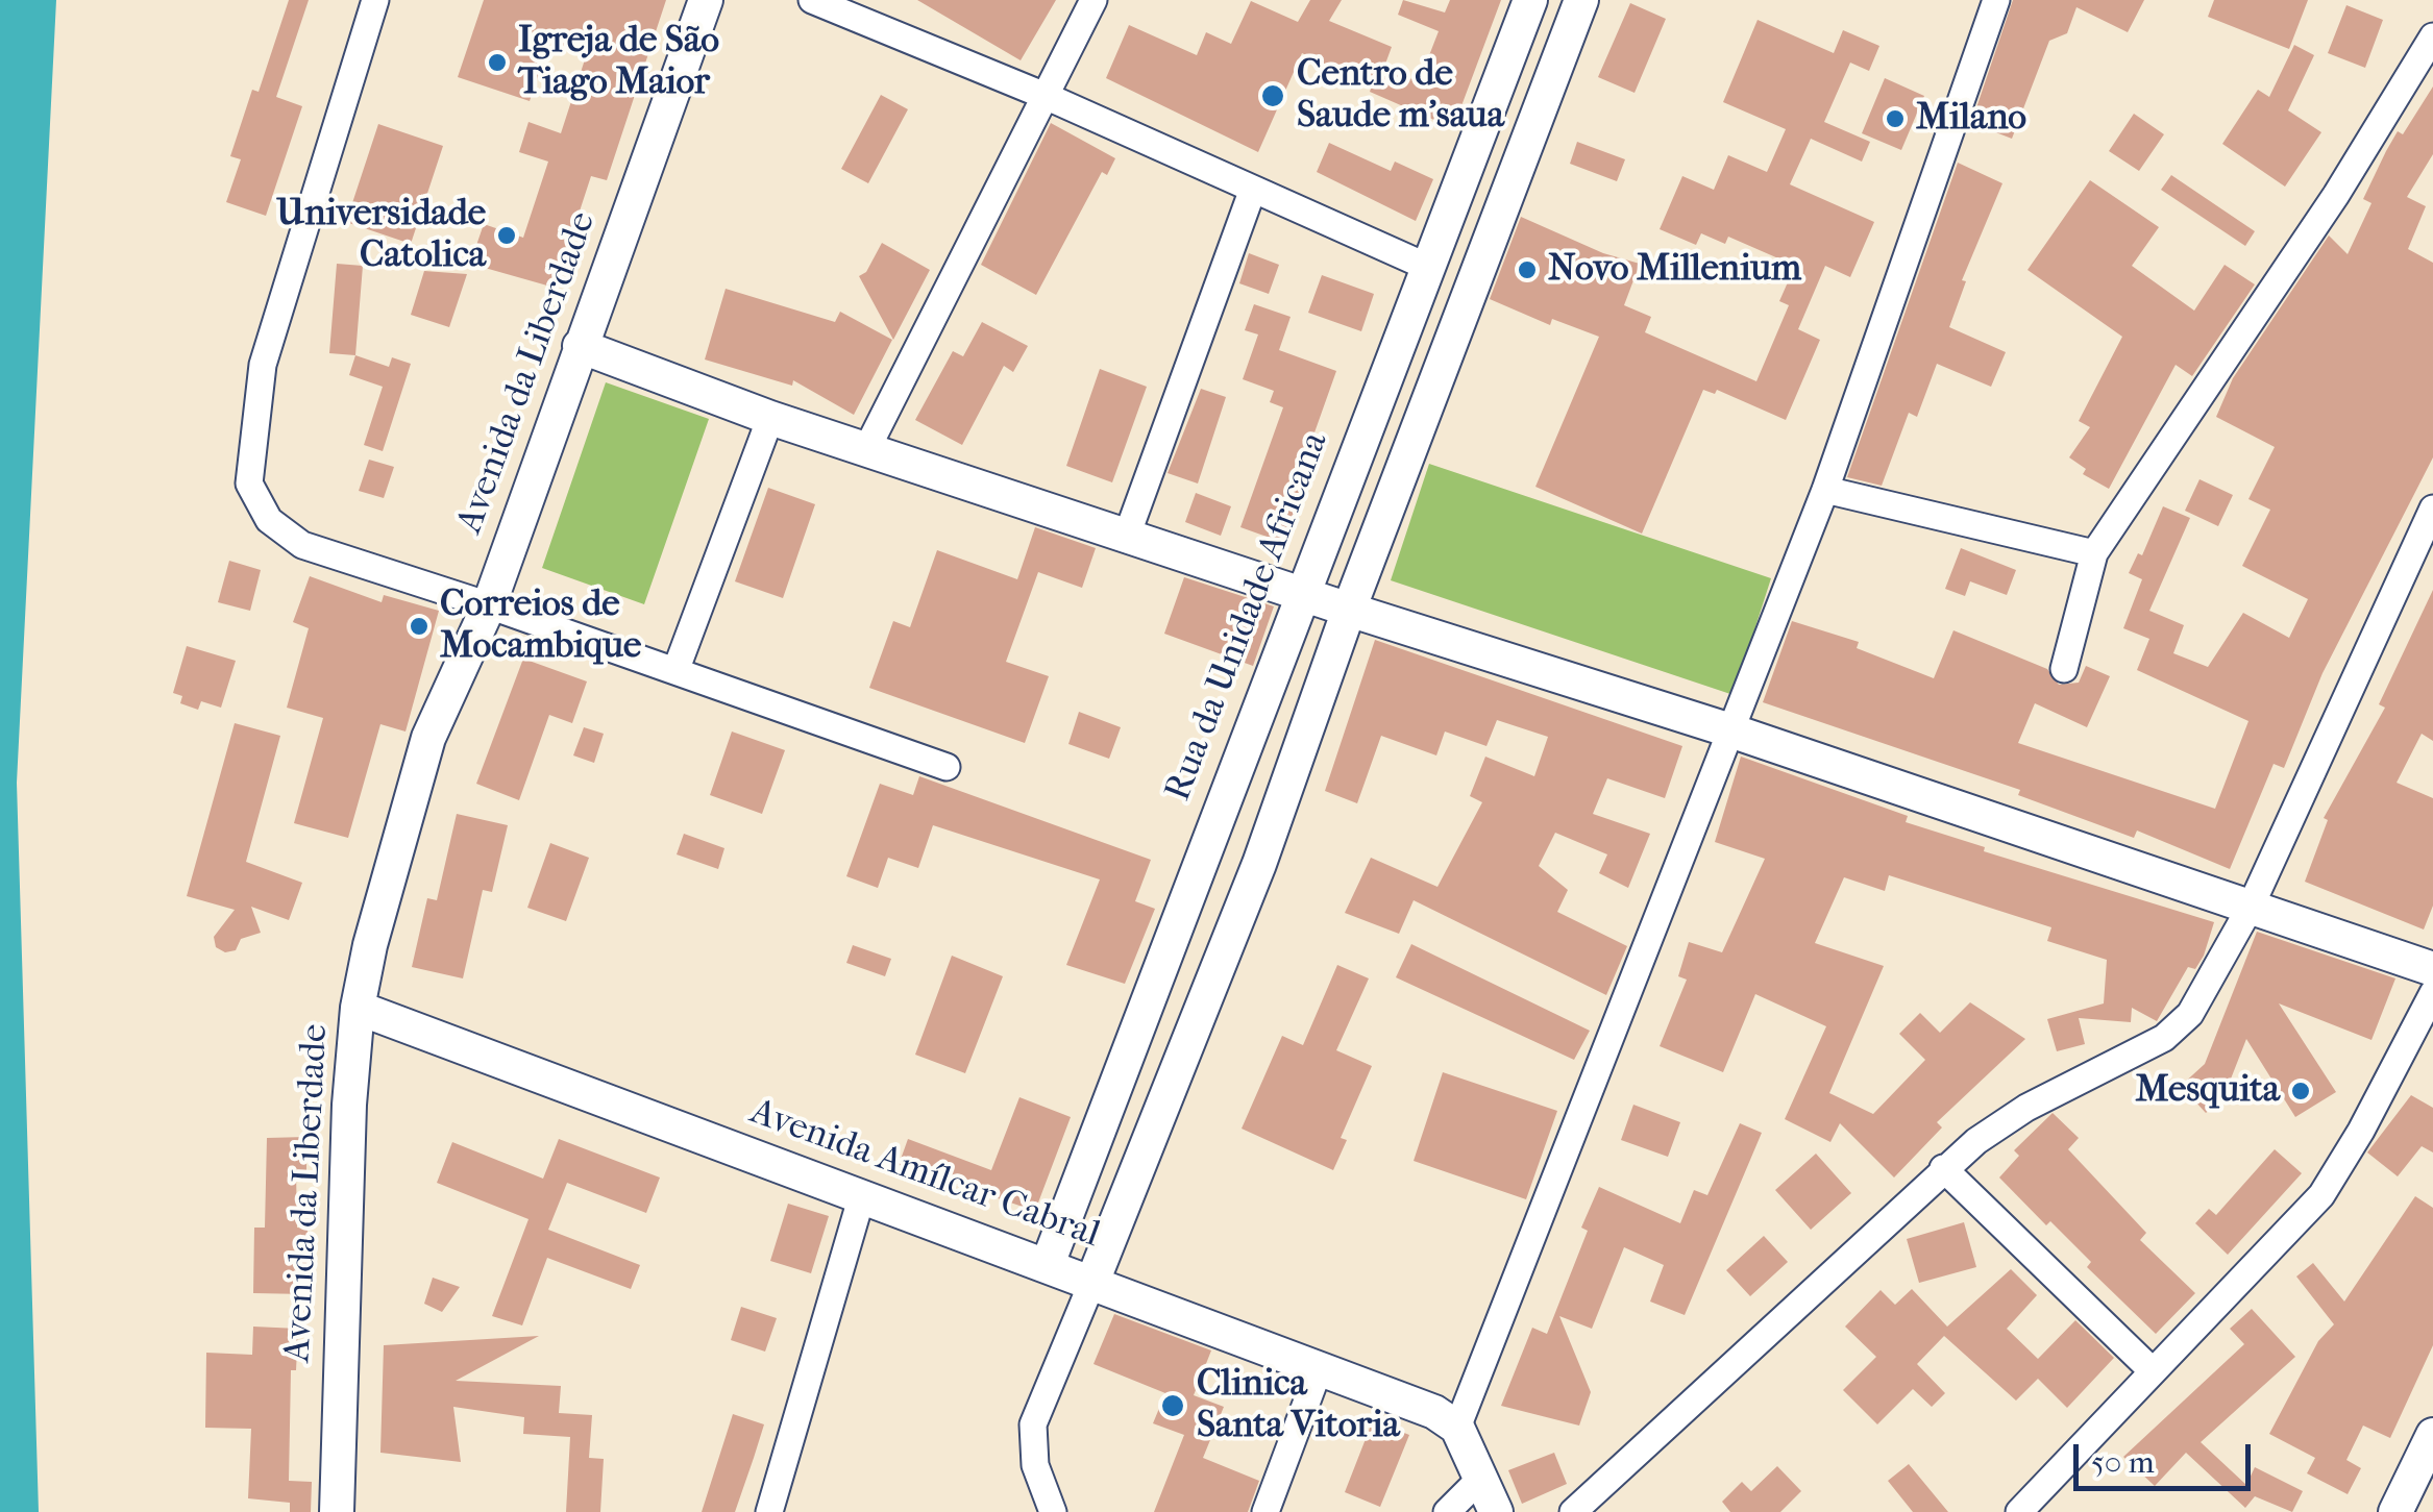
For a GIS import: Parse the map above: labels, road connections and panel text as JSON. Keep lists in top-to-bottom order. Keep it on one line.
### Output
{"streets":{"street":["Avenida da Liberdade","Rua da Unidade Africana","Avenida Amílcar Cabral"]},"crossings":[["Avenida da Liberdade","Avenida Amílcar Cabral"],["Rua da Unidade Africana","Avenida Amílcar Cabral"]],"places":["Igreja de São Tiago Maior","Centro de Saude m'saua","Milano","Universidade Catolica","Novo Millenium","Correios de Mocambique","Mesquita","Clinica Santa Vitoria"],"scale_bar":"50 m"}
